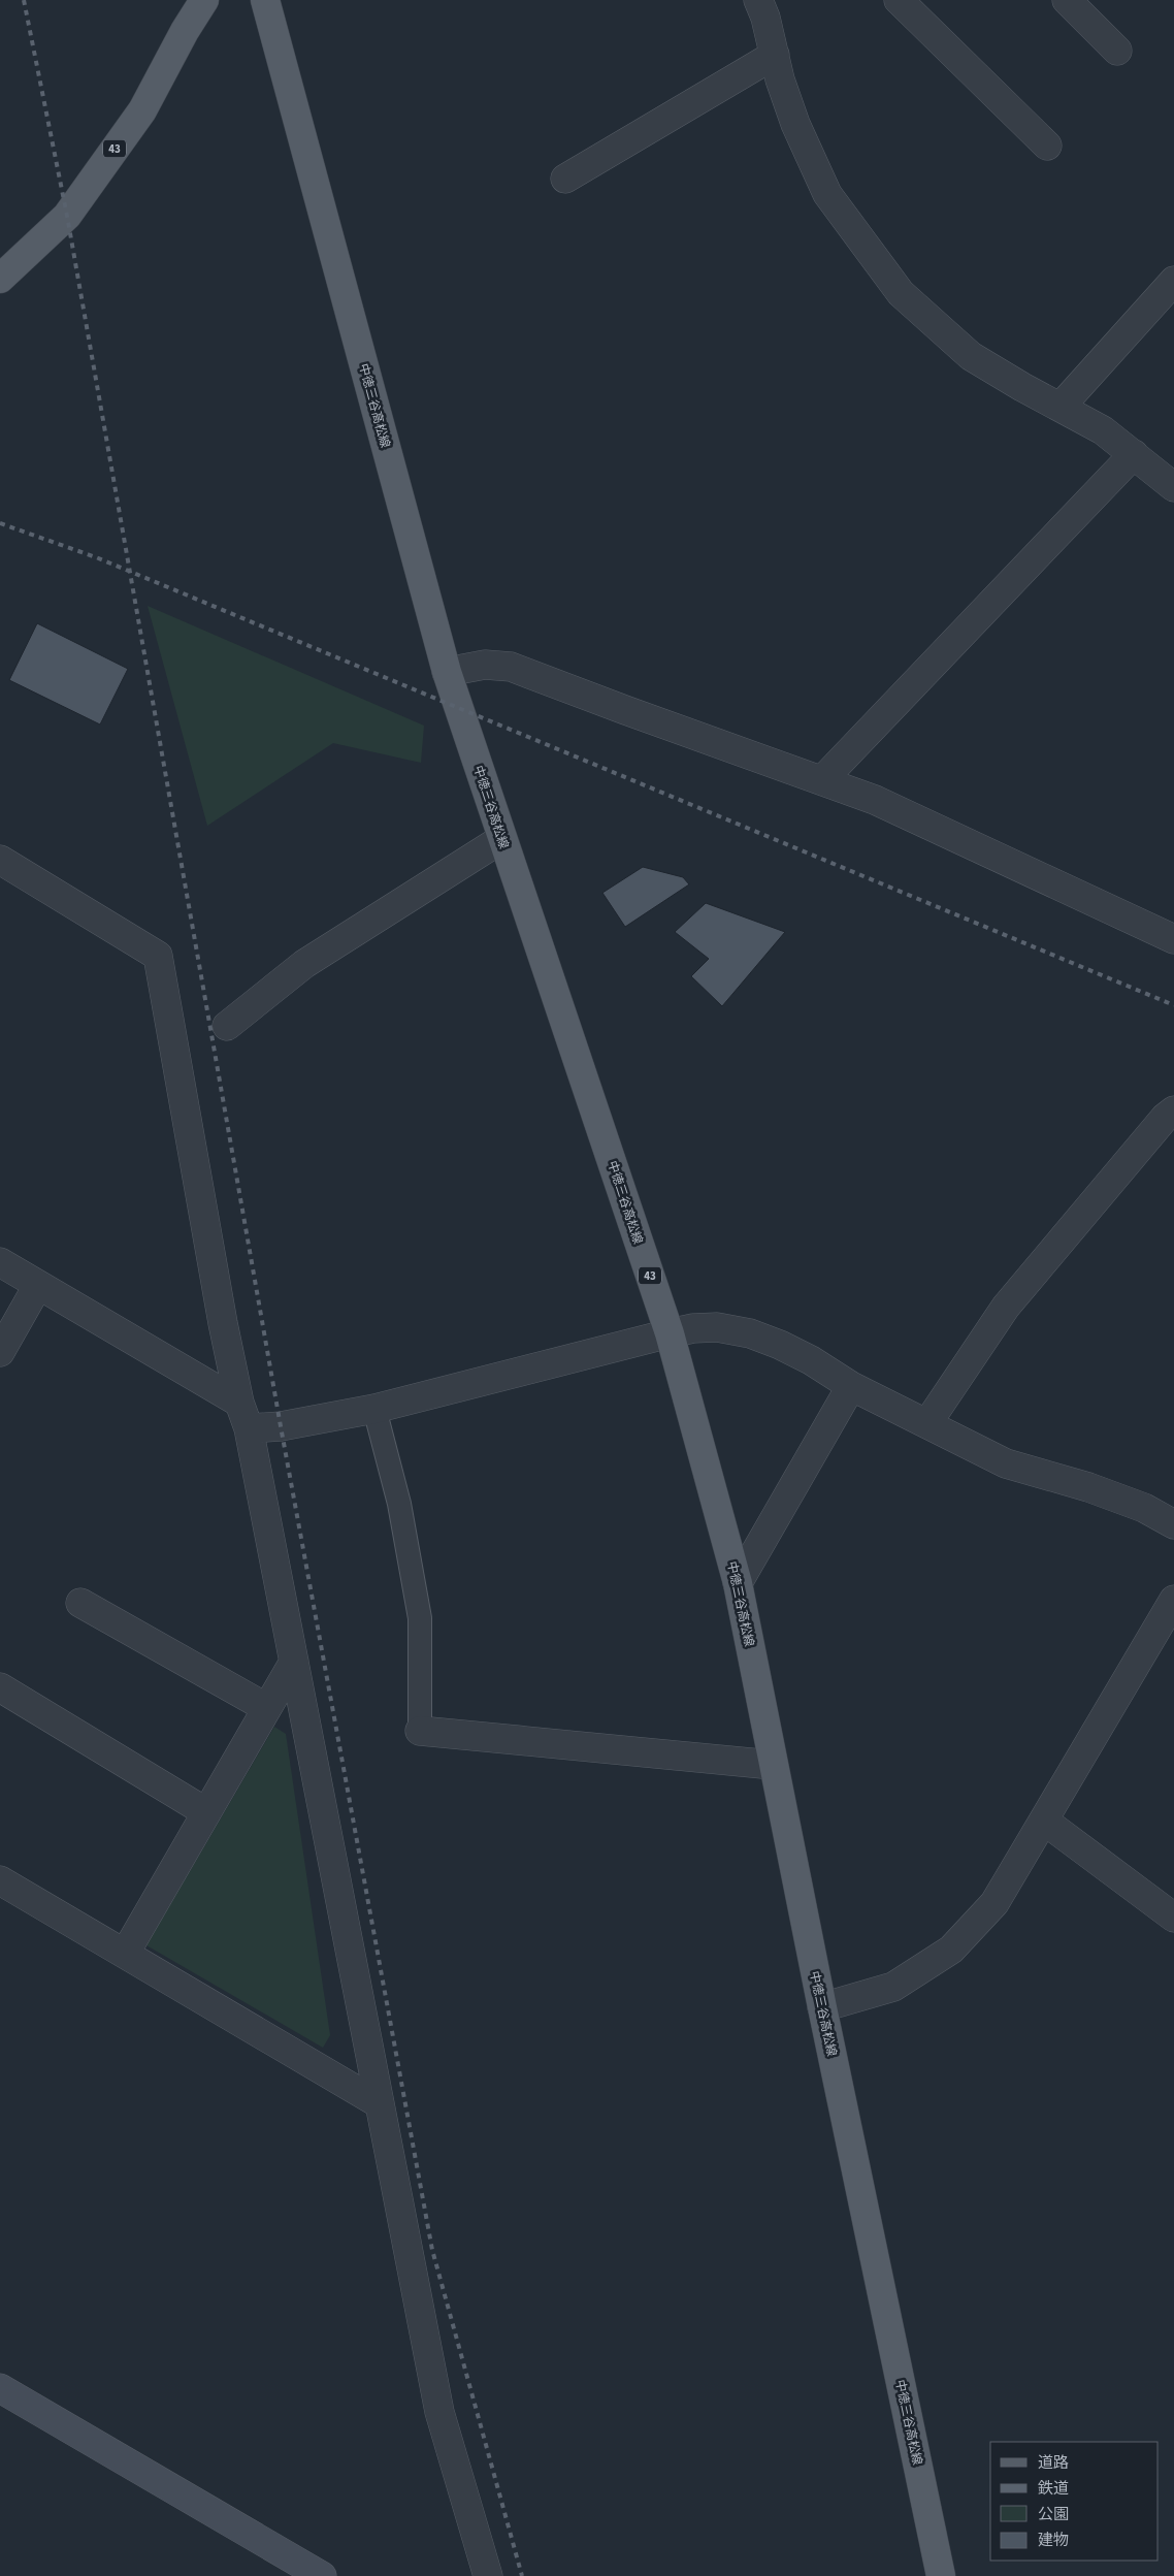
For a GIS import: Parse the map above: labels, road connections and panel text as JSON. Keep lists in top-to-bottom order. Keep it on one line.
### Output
{"streets":{"main road":["43","中徳三谷高松線"]},"legend":["道路","鉄道","公園","建物"]}
